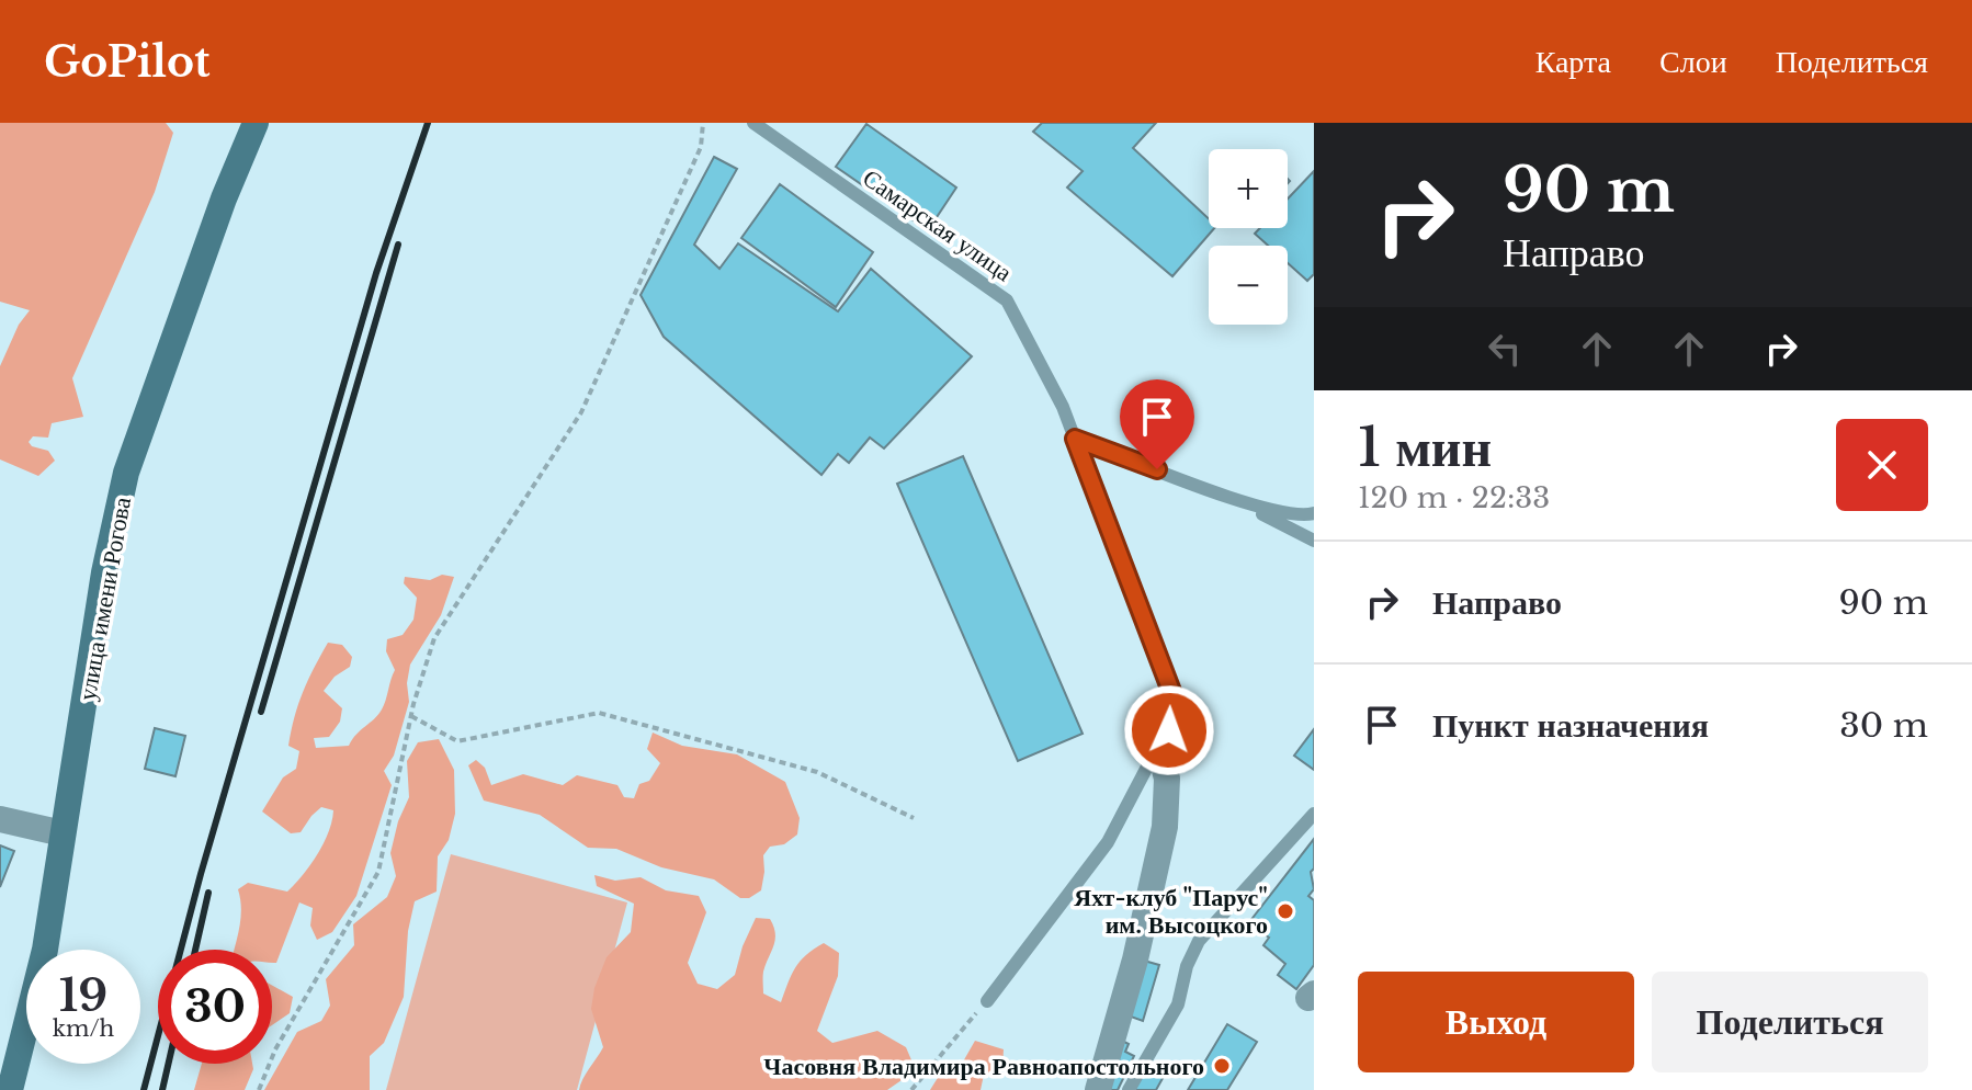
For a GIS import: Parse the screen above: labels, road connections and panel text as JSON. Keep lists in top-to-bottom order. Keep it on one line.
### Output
{"streets":{"main road":["улица имени Рогова"],"lane":["Самарская улица"]},"places":["Яхт-клуб \"Парус\" им. Высоцкого","Часовня Владимира Равноапостольного"],"page":{"header":"GoPilot","nav":["Карта","Слои","Поделиться"],"turn":["90 m","Направо"],"map_buttons":["+","−"],"heading":["1 мин","120 m · 22:33"],"list":[{"name":"Направо","value":"90 m"},{"name":"Пункт назначения","value":"30 m"}],"speed":"19 km/h","limit":"30","buttons":["Выход","Поделиться"]}}
